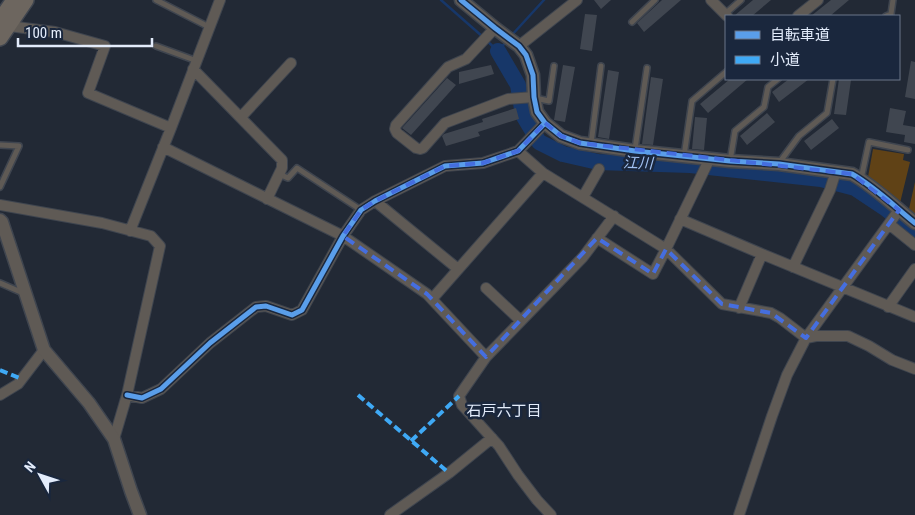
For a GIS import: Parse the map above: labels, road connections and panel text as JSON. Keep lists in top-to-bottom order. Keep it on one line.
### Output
{"districts":["石戸六丁目"],"water":["江川"],"legend":["自転車道","小道"],"scale_bar":"100 m","north":"top left"}
